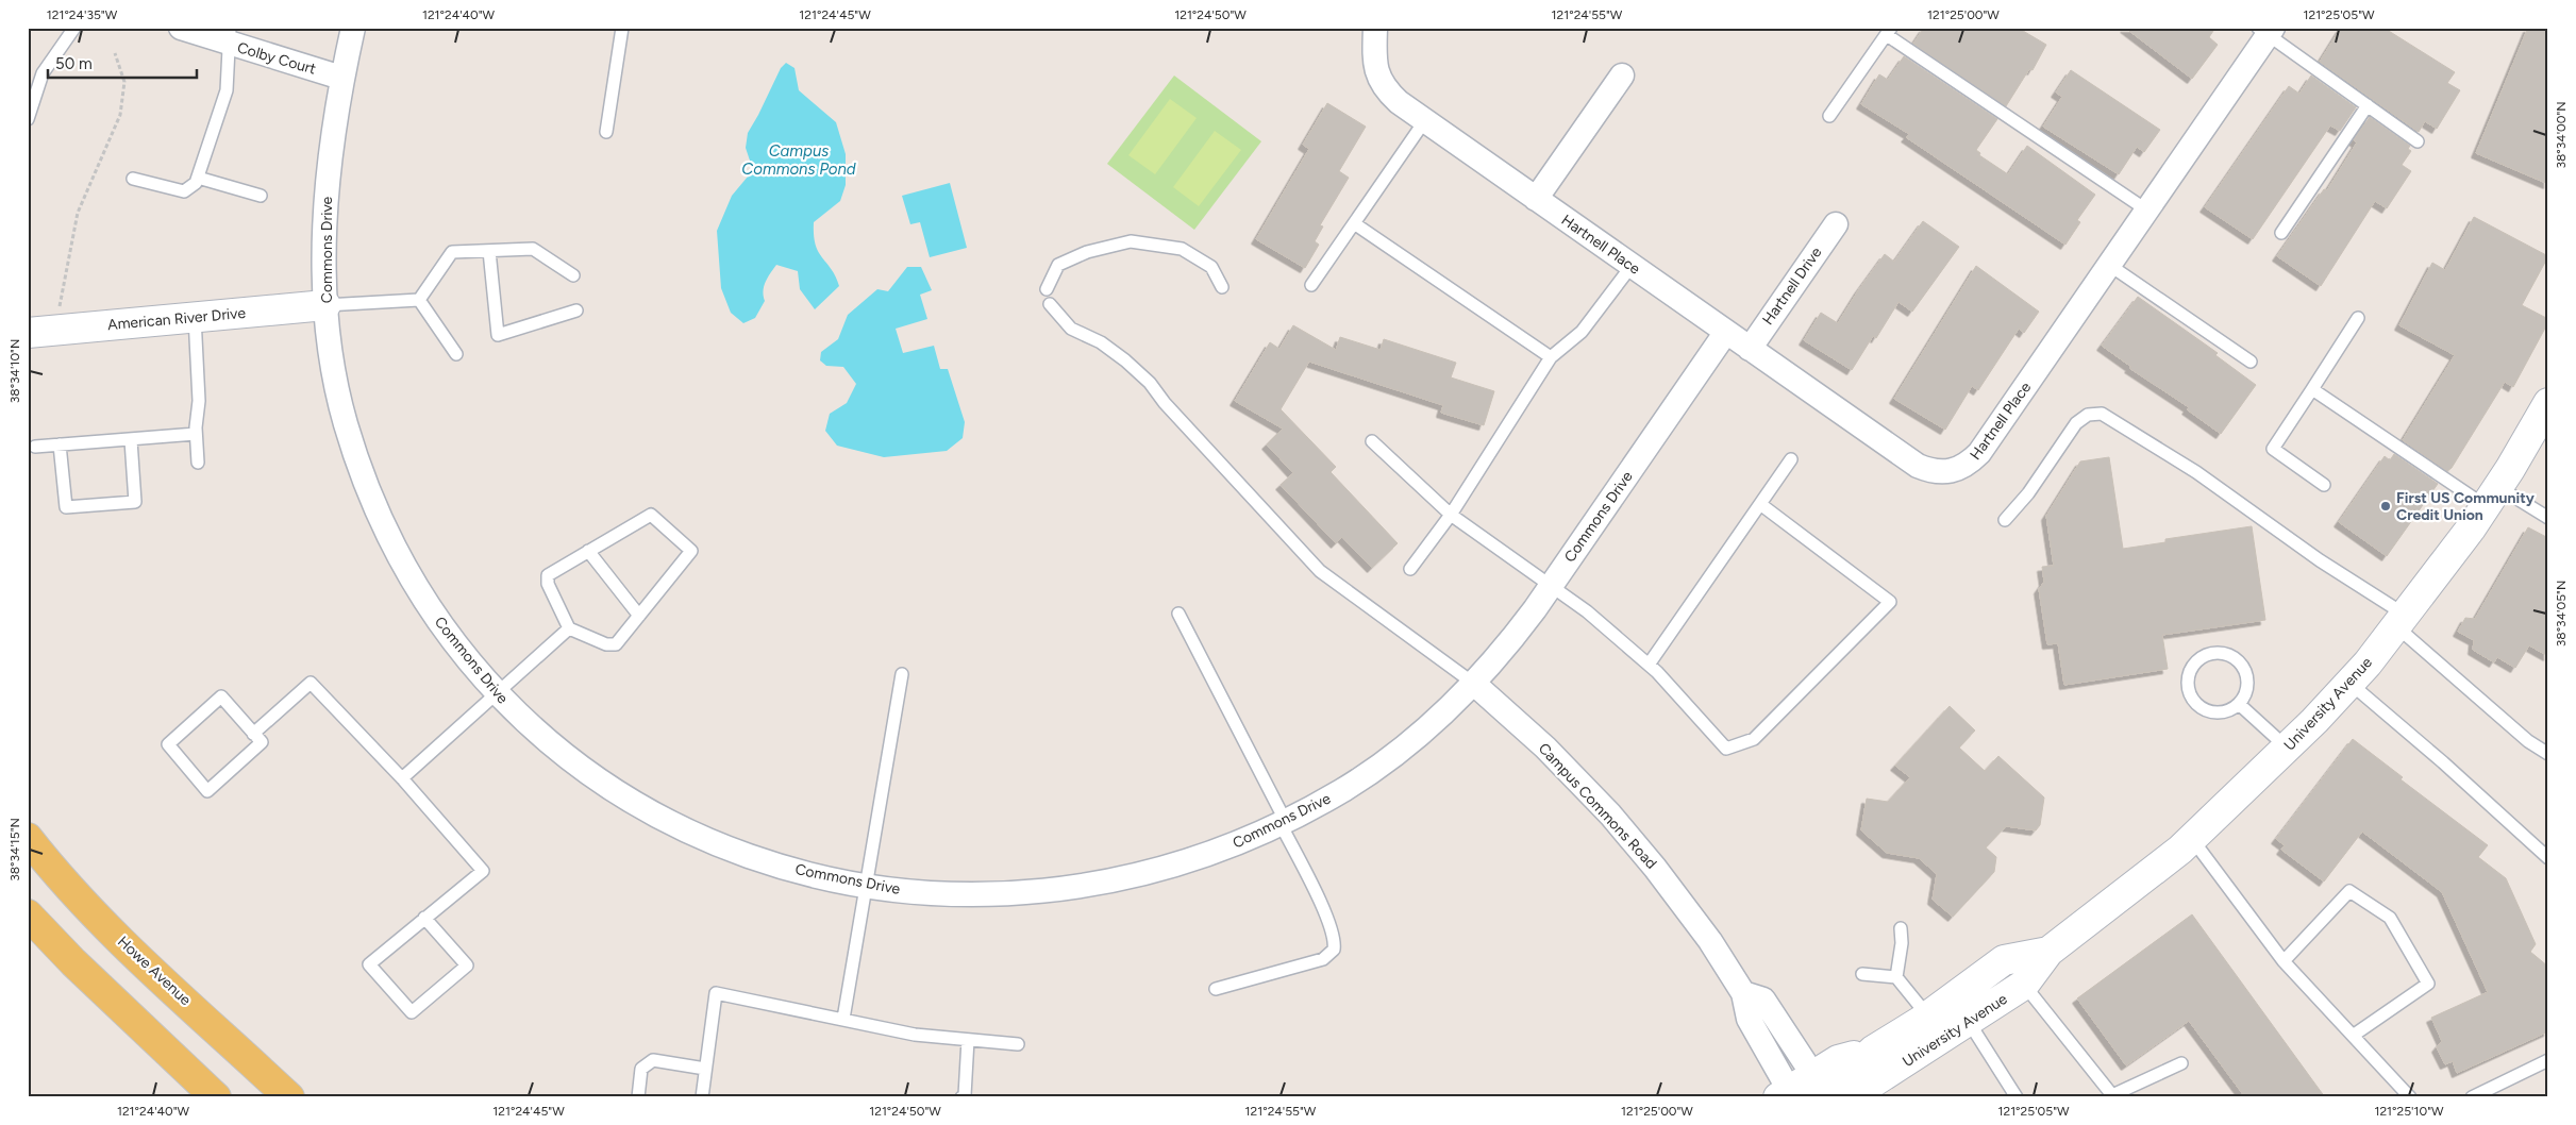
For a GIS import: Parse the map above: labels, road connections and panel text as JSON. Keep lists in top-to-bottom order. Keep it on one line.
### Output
{"streets":{"main road":["Howe Avenue"],"street":["Colby Court","Hartnell Place","Commons Drive","Hartnell Drive","American River Drive","University Avenue","Campus Commons Road"]},"crossings":[["Colby Court","Commons Drive"],["Hartnell Place","Commons Drive"],["Hartnell Place","Hartnell Drive"],["Commons Drive","American River Drive"],["Commons Drive","Campus Commons Road"],["University Avenue","Campus Commons Road"]],"water":["Campus Commons Pond"],"places":["First US Community Credit Union"],"scale_bar":"50 m","coordinates":["121°24'35\"W","121°24'40\"W","121°24'45\"W","121°24'50\"W","121°24'55\"W","121°25'00\"W","121°25'05\"W","38°34'00\"N","38°34'10\"N","38°34'05\"N","38°34'15\"N","121°25'10\"W"]}
